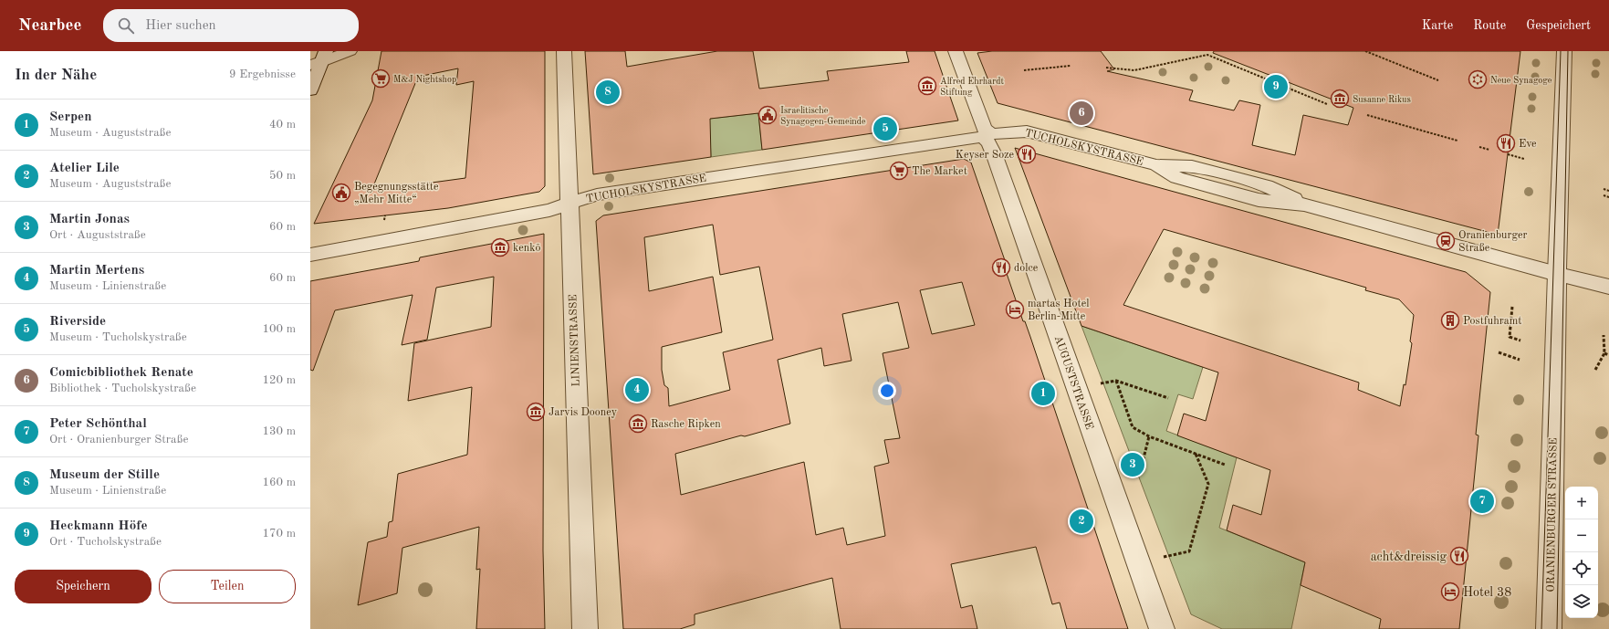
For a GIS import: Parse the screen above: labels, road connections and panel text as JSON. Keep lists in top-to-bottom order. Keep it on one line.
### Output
{"streets":{"street":["TUCHOLSKYSTRASSE","LINIENSTRASSE","AUGUSTSTRASSE","ORANIENBURGER STRASSE"]},"crossings":[["TUCHOLSKYSTRASSE","LINIENSTRASSE"],["TUCHOLSKYSTRASSE","AUGUSTSTRASSE"],["TUCHOLSKYSTRASSE","ORANIENBURGER STRASSE"]],"places":{"supermarket":["M&J Nightshop","The Market"],"synagogue":["Neue Synagoge"],"museum":["Alfred Ehrhardt Stiftung","Susanne Rikus","kenkō","Jarvis Dooney","Rasche Ripken"],"public building":["Israelitische Synagogen-Gemeinde","Begegnungsstätte „Mehr Mitte“"],"restaurant":["Eve","Keyser Soze","dolce","acht&dreissig"],"station":["Oranienburger Straße"],"hotel":["martas Hotel Berlin-Mitte","Hotel 38"],"building":["Postfuhramt"]},"page":{"header":"Nearbee","search":"Hier suchen","nav":["Karte","Route","Gespeichert"],"heading":["In der Nähe","9 Ergebnisse"],"pins":["9","8","6","5","4","1","3","7","2"],"list":[{"mark":"1","name":"Serpen","note":"Museum · Auguststraße","value":"40 m"},{"mark":"2","name":"Atelier Lile","note":"Museum · Auguststraße","value":"50 m"},{"mark":"3","name":"Martin Jonas","note":"Ort · Auguststraße","value":"60 m"},{"mark":"4","name":"Martin Mertens","note":"Museum · Linienstraße","value":"60 m"},{"mark":"5","name":"Riverside","note":"Museum · Tucholskystraße","value":"100 m"},{"mark":"6","name":"Comicbibliothek Renate","note":"Bibliothek · Tucholskystraße","value":"120 m"},{"mark":"7","name":"Peter Schönthal","note":"Ort · Oranienburger Straße","value":"130 m"},{"mark":"8","name":"Museum der Stille","note":"Museum · Linienstraße","value":"160 m"},{"mark":"9","name":"Heckmann Höfe","note":"Ort · Tucholskystraße","value":"170 m"}],"map_buttons":["+","−"],"buttons":["Speichern","Teilen"]}}
